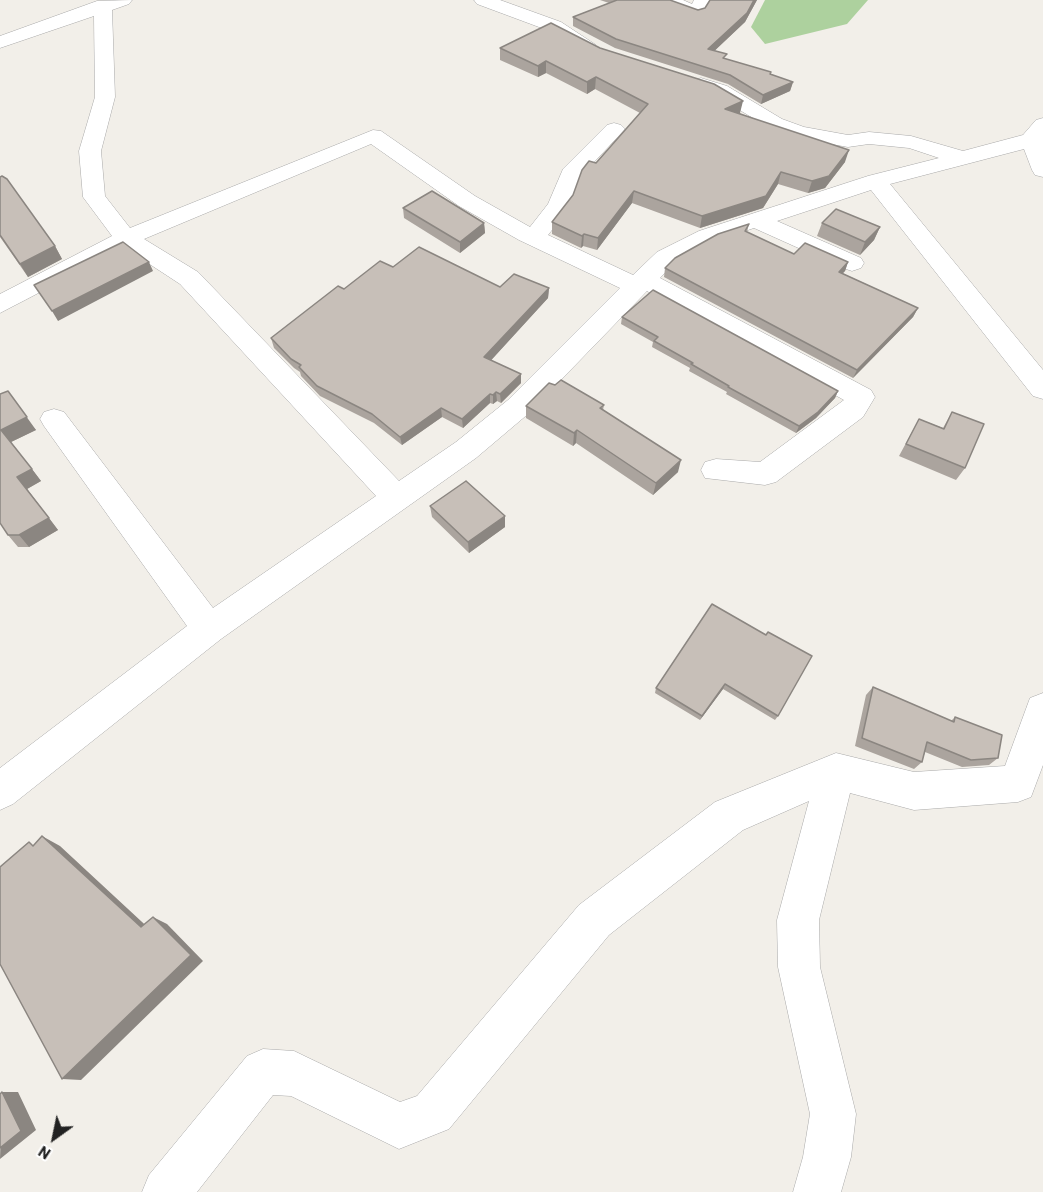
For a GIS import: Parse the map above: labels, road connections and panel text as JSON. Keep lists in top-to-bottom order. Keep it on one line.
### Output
{"north":"bottom left"}
